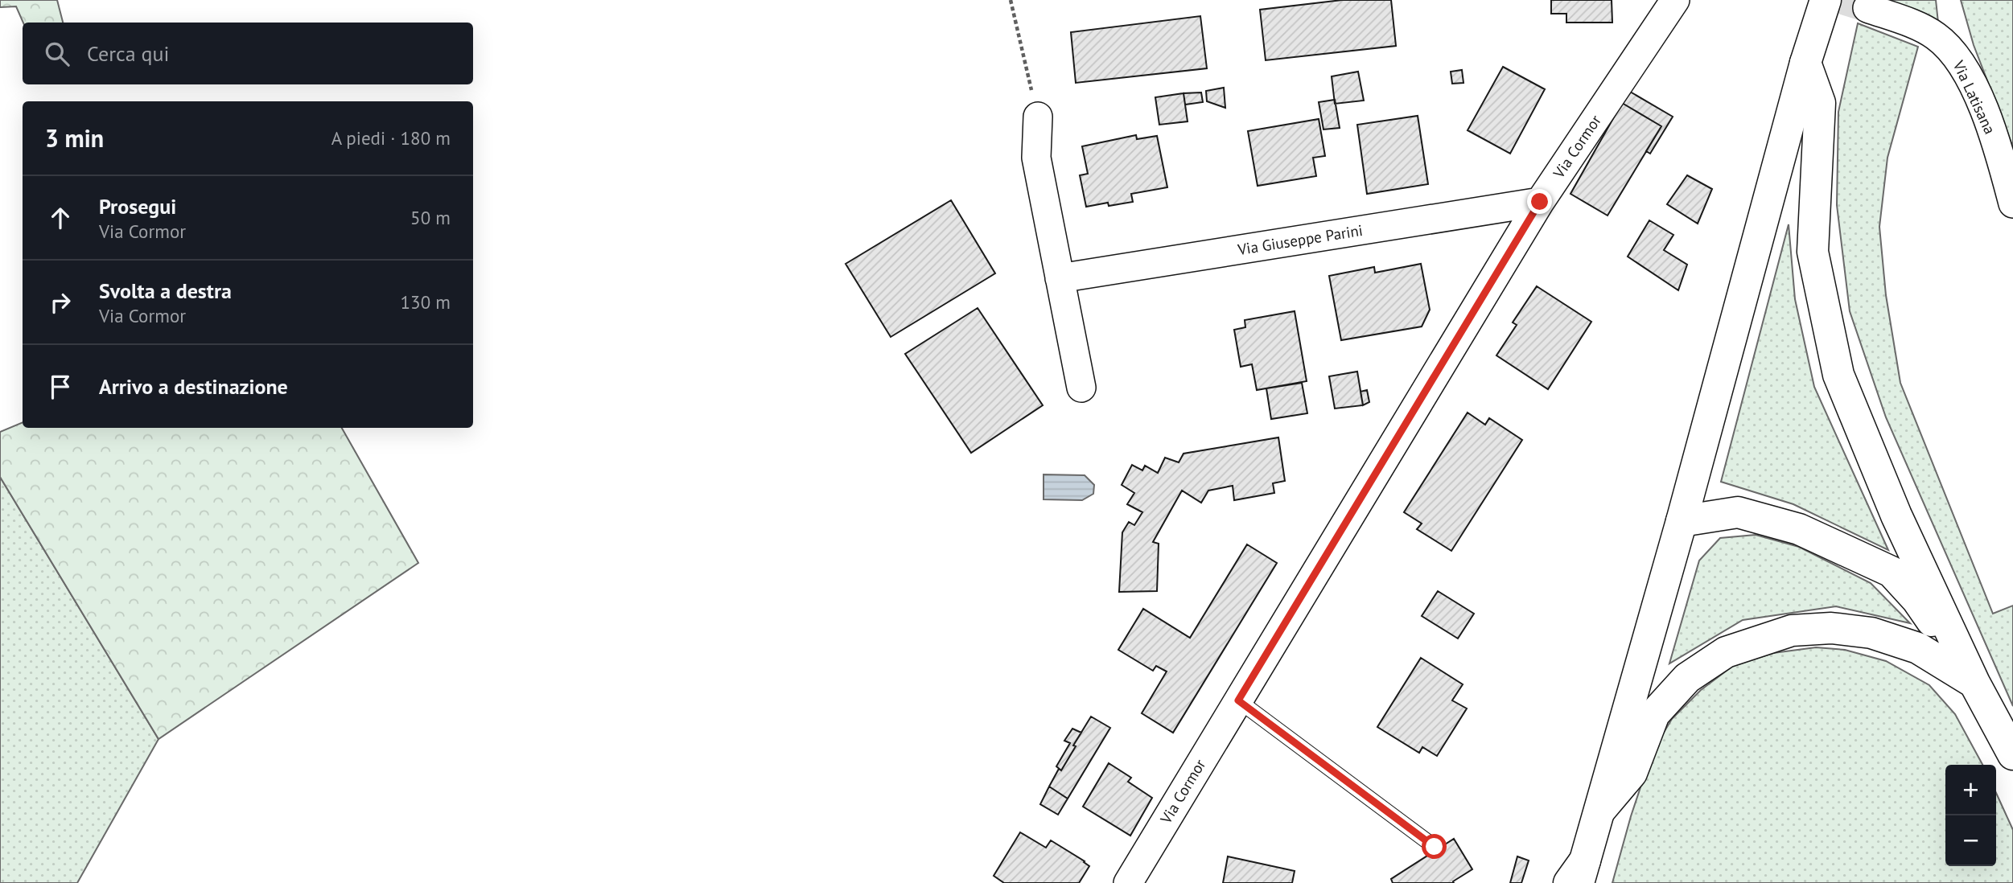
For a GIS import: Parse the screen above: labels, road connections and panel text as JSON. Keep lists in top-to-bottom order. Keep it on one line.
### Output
{"streets":{"street":["Via Latisana","Via Cormor","Via Giuseppe Parini"]},"crossings":[["Via Cormor","Via Giuseppe Parini"]],"page":{"search":"Cerca qui","heading":["3 min","A piedi · 180 m"],"list":[["Prosegui","Via Cormor","50 m"],["Svolta a destra","Via Cormor","130 m"],"Arrivo a destinazione"],"map_buttons":["+","−"]}}
